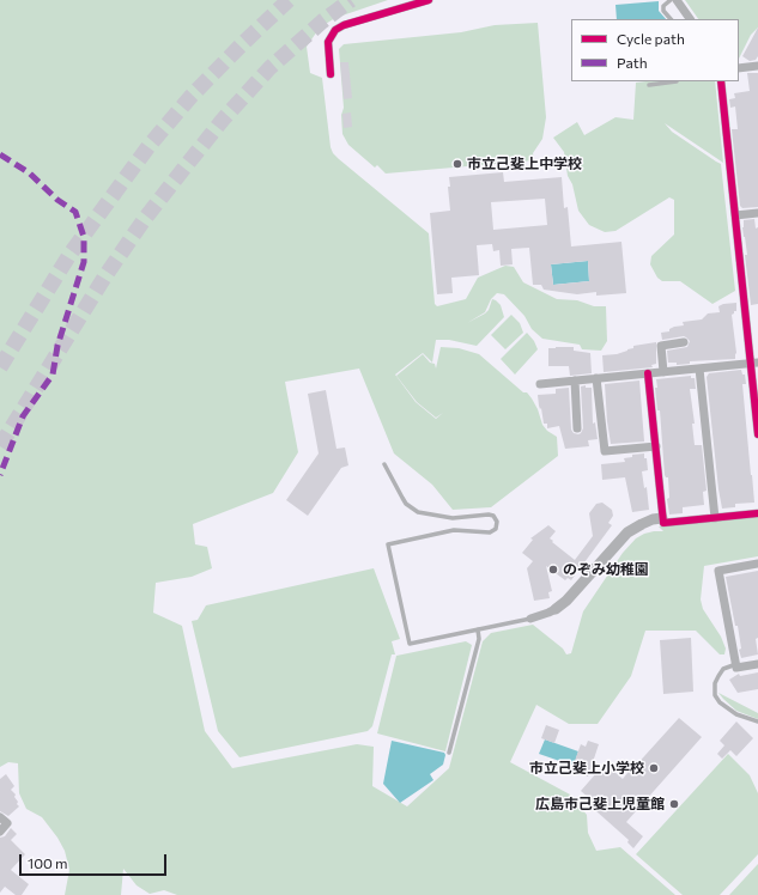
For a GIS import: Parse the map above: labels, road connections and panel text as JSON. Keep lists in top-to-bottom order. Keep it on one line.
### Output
{"places":["市立己斐上中学校","のぞみ幼稚園","市立己斐上小学校","広島市己斐上児童館"],"legend":["Cycle path","Path"],"scale_bar":"100 m"}
